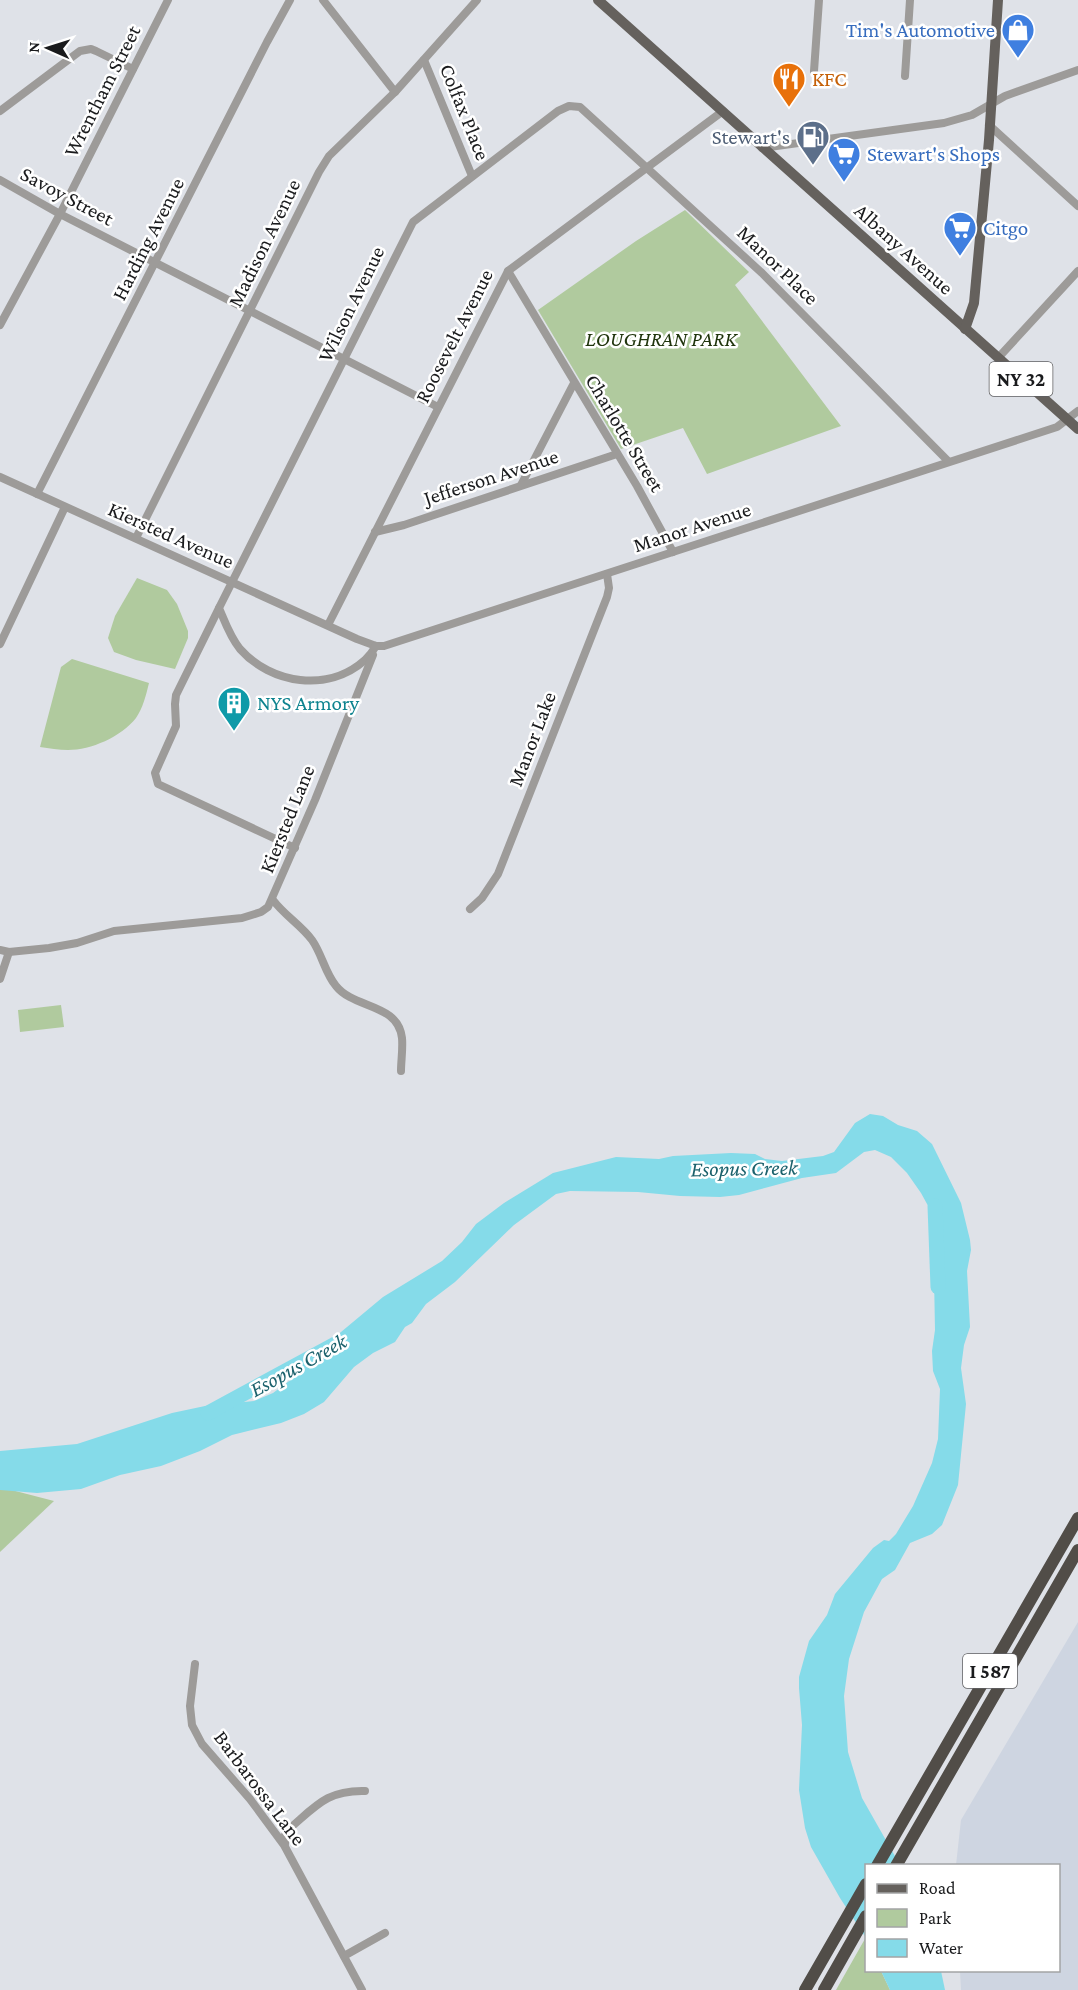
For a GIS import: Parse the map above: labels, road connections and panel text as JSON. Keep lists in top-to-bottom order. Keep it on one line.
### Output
{"streets":{"highway":["I 587"],"main road":["Albany Avenue","NY 32"],"street":["Wrentham Street","Colfax Place","Savoy Street","Harding Avenue","Madison Avenue","Manor Place","Wilson Avenue","Roosevelt Avenue","Charlotte Street","Jefferson Avenue","Manor Avenue","Kiersted Avenue","Manor Lake","Kiersted Lane","Barbarossa Lane"]},"crossings":[["Wrentham Street","Savoy Street"],["Colfax Place","Madison Avenue"],["Colfax Place","Wilson Avenue"],["Savoy Street","Harding Avenue"],["Savoy Street","Madison Avenue"],["Savoy Street","Wilson Avenue"],["Savoy Street","Roosevelt Avenue"],["Harding Avenue","Kiersted Avenue"],["Madison Avenue","Kiersted Avenue"],["Albany Avenue","Roosevelt Avenue"],["Albany Avenue","Manor Avenue"],["Manor Place","Wilson Avenue"],["Manor Place","Roosevelt Avenue"],["Manor Place","Manor Avenue"],["Wilson Avenue","Kiersted Avenue"],["Wilson Avenue","Kiersted Lane"],["Roosevelt Avenue","Charlotte Street"],["Roosevelt Avenue","Jefferson Avenue"],["Roosevelt Avenue","Kiersted Avenue"],["Charlotte Street","Jefferson Avenue"],["Charlotte Street","Manor Avenue"],["Manor Avenue","Manor Lake"],["Manor Avenue","Kiersted Lane"]],"water":["Esopus Creek"],"parks":["LOUGHRAN PARK"],"places":{"shop":["Tim's Automotive"],"restaurant":["KFC"],"fuel station":["Stewart's"],"supermarket":["Stewart's Shops","Citgo"],"building":["NYS Armory"]},"legend":["Road","Park","Water"],"north":"left"}
